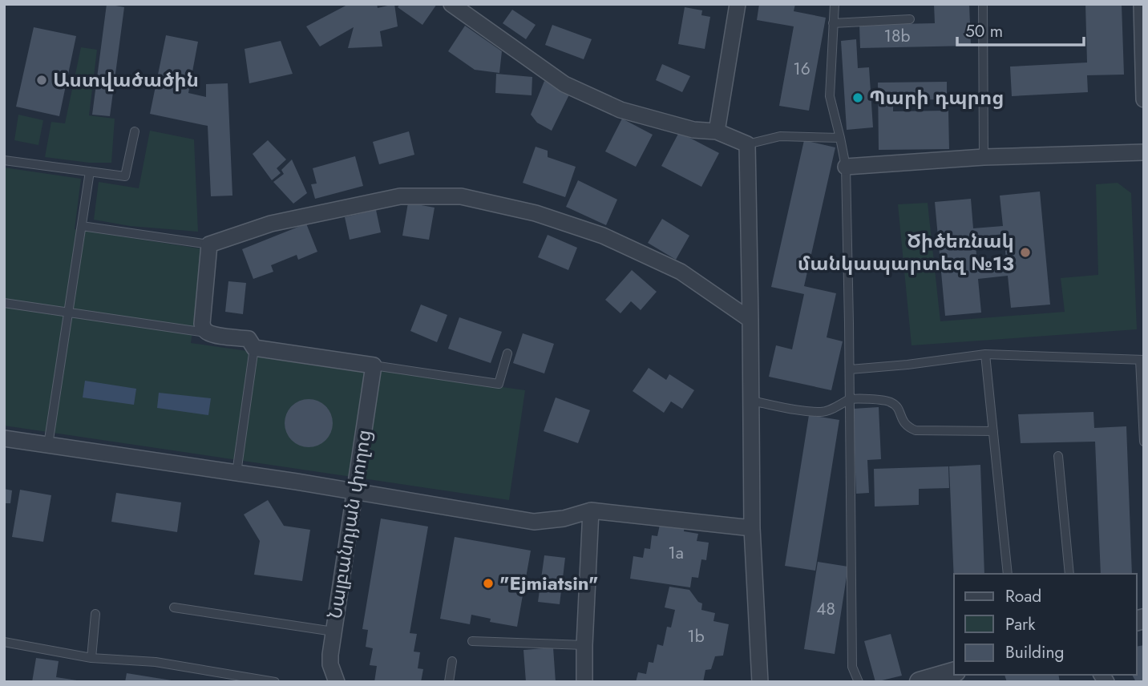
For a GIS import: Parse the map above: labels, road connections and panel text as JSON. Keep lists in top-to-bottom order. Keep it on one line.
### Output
{"streets":{"street":["Նալբանդյան փողոց"]},"places":["Աստվածածին","Պարի դպրոց","Ծիծեռնակ մանկապարտեզ №13","\"Ejmiatsin\""],"house_numbers":["18b","16","1a","48","1b"],"legend":["Road","Park","Building"],"scale_bar":"50 m"}
